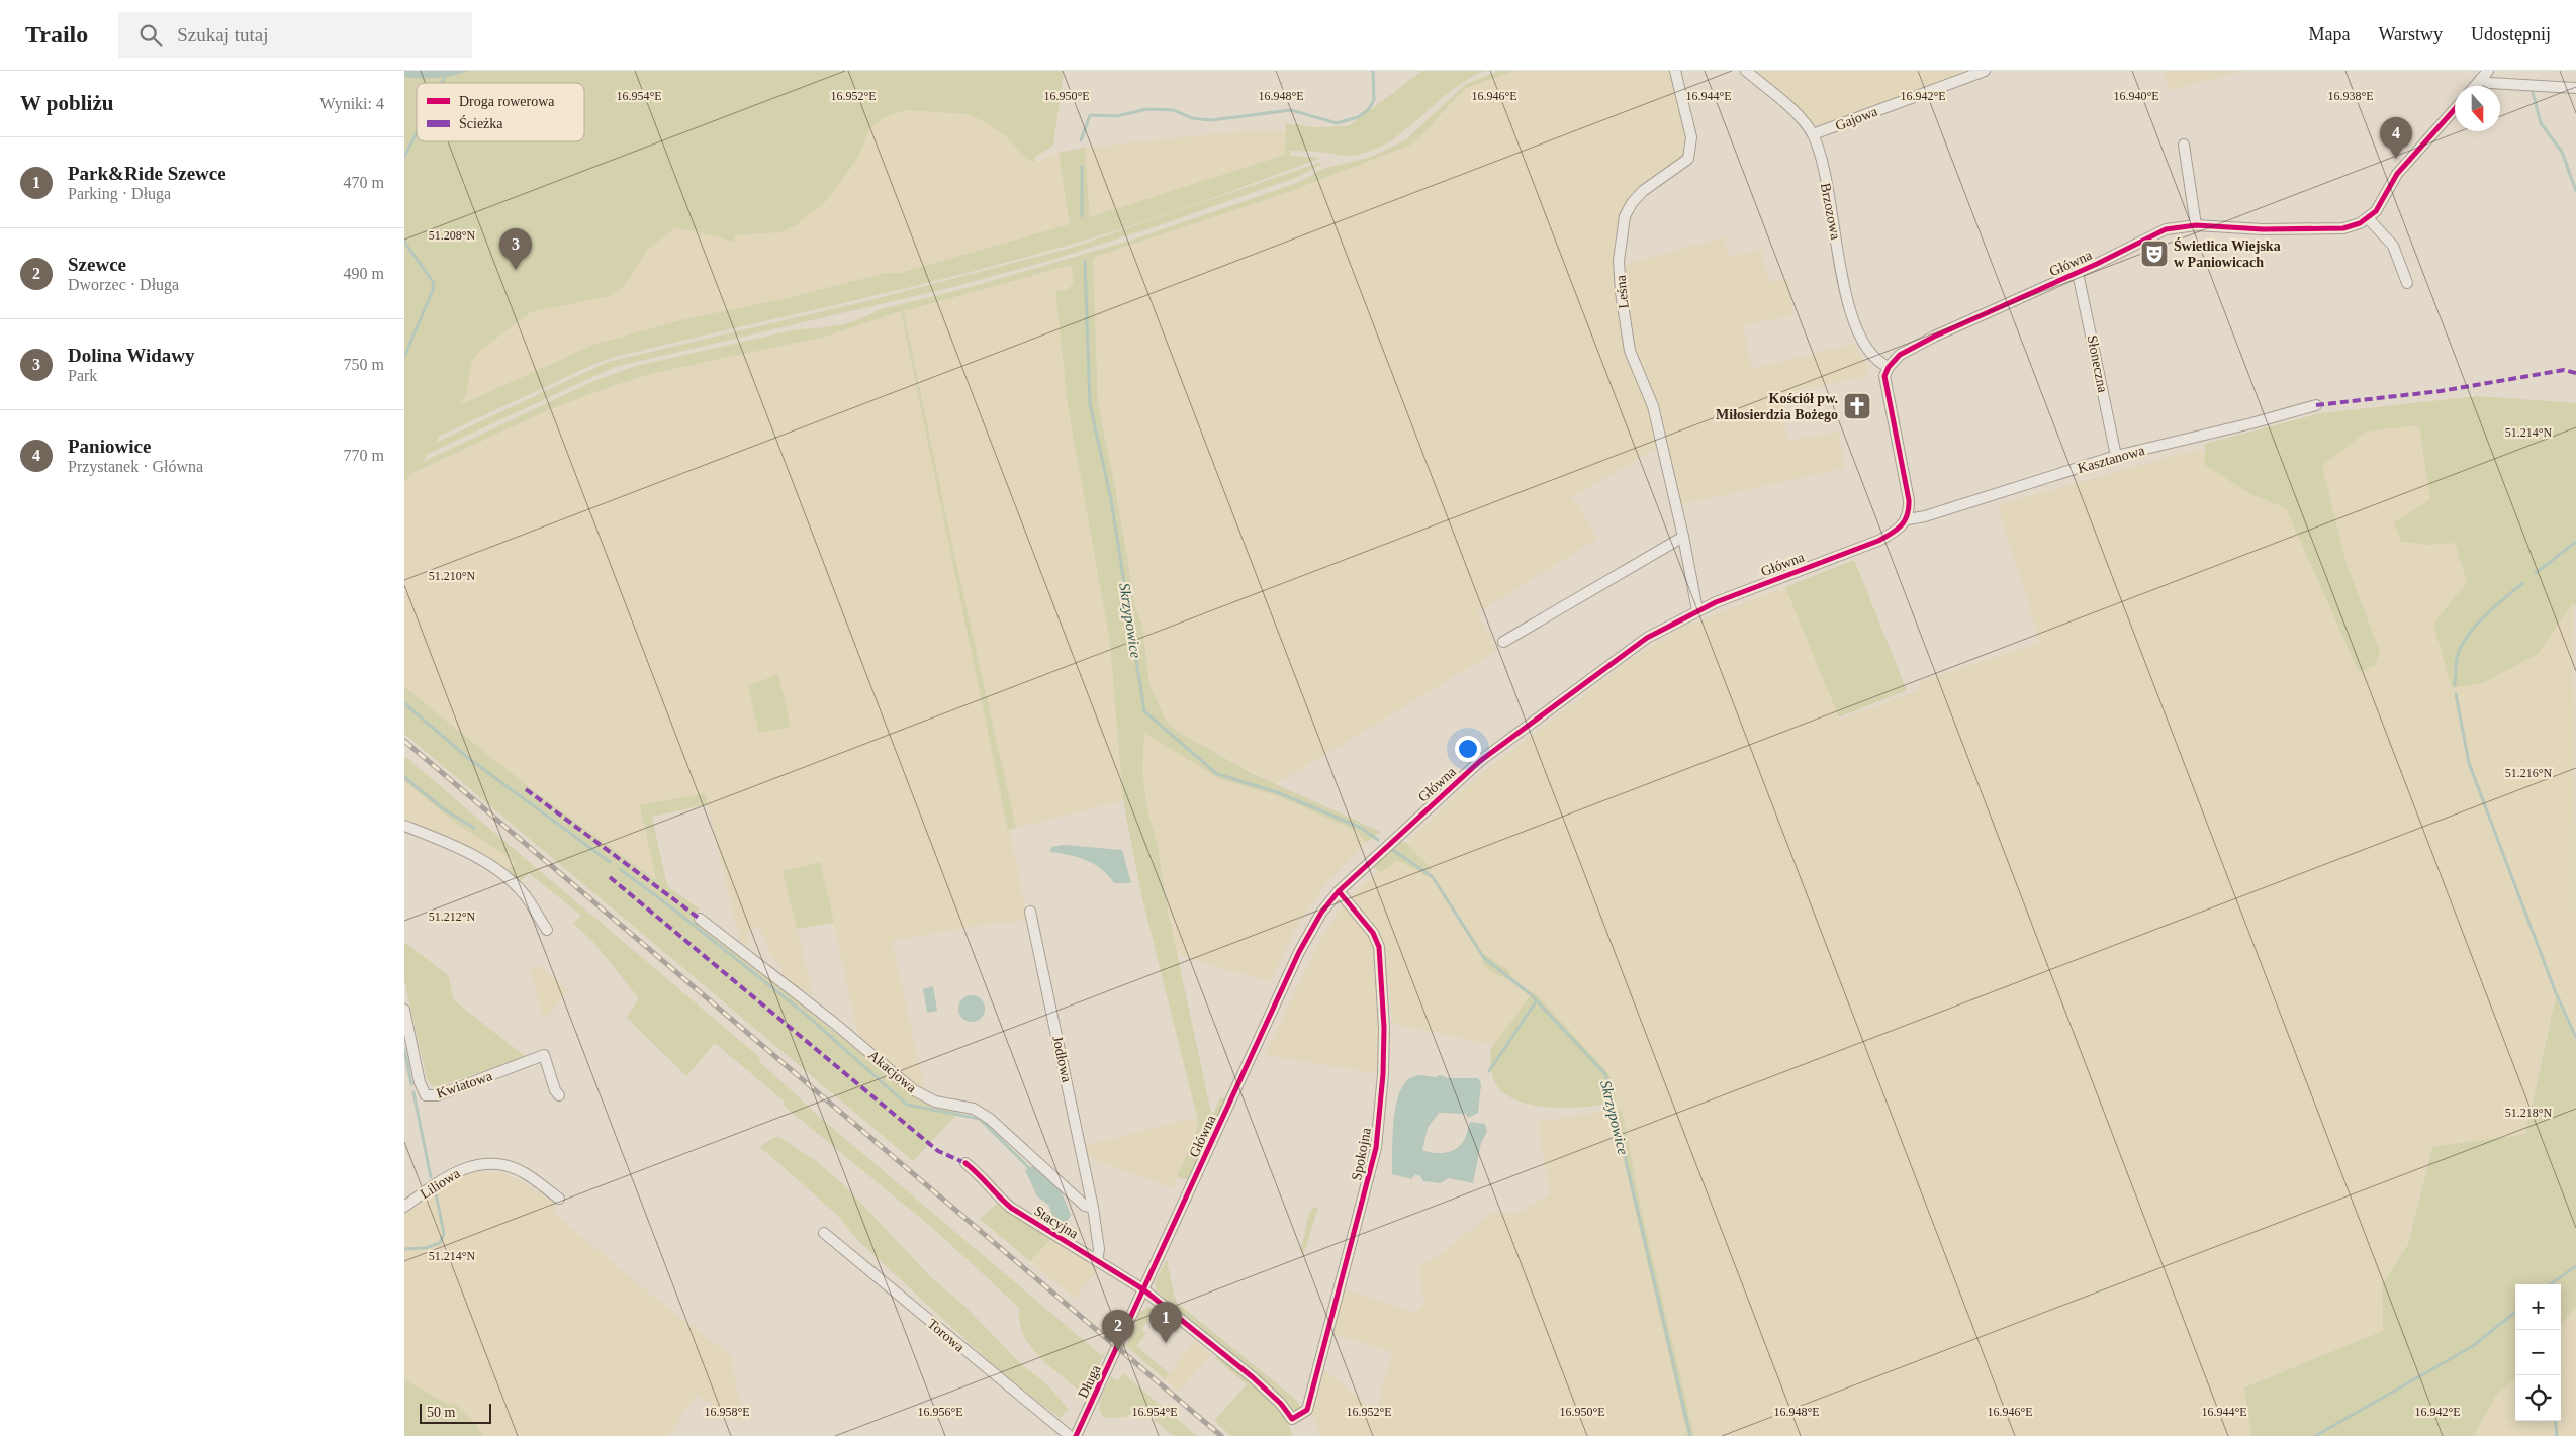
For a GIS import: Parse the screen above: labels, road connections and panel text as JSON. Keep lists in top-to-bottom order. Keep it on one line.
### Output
{"streets":{"street":["Gajowa","Brzozowa","Główna","Leśna","Słoneczna","Kasztanowa","Jodłowa","Akacjowa","Kwiatowa","Spokojna","Liliowa","Stacyjna","Torowa","Długa"]},"crossings":[["Gajowa","Brzozowa"],["Brzozowa","Główna"],["Główna","Leśna"],["Główna","Słoneczna"],["Główna","Kasztanowa"],["Główna","Spokojna"],["Główna","Długa"],["Słoneczna","Kasztanowa"],["Jodłowa","Akacjowa"],["Jodłowa","Stacyjna"],["Spokojna","Stacyjna"],["Stacyjna","Długa"]],"water":["Skrzypowice"],"places":{"theatre":["Świetlica Wiejska w Paniowicach"],"church":["Kościół pw. Miłosierdzia Bożego"]},"legend":["Droga rowerowa","Ścieżka"],"scale_bar":"50 m","north":"bottom","page":{"header":"Trailo","search":"Szukaj tutaj","nav":["Mapa","Warstwy","Udostępnij"],"heading":["W pobliżu","Wyniki: 4"],"pins":["4","3","1","2"],"list":[{"mark":"1","name":"Park&Ride Szewce","note":"Parking · Długa","value":"470 m"},{"mark":"2","name":"Szewce","note":"Dworzec · Długa","value":"490 m"},{"mark":"3","name":"Dolina Widawy","note":"Park","value":"750 m"},{"mark":"4","name":"Paniowice","note":"Przystanek · Główna","value":"770 m"}],"map_buttons":["+","−"],"scale":"50 m"},"coordinates":["16.954°E","16.952°E","16.950°E","16.948°E","16.946°E","16.944°E","16.942°E","16.940°E","16.938°E","51.208°N","51.214°N","51.210°N","51.216°N","51.212°N","51.218°N","16.958°E","16.956°E"]}
